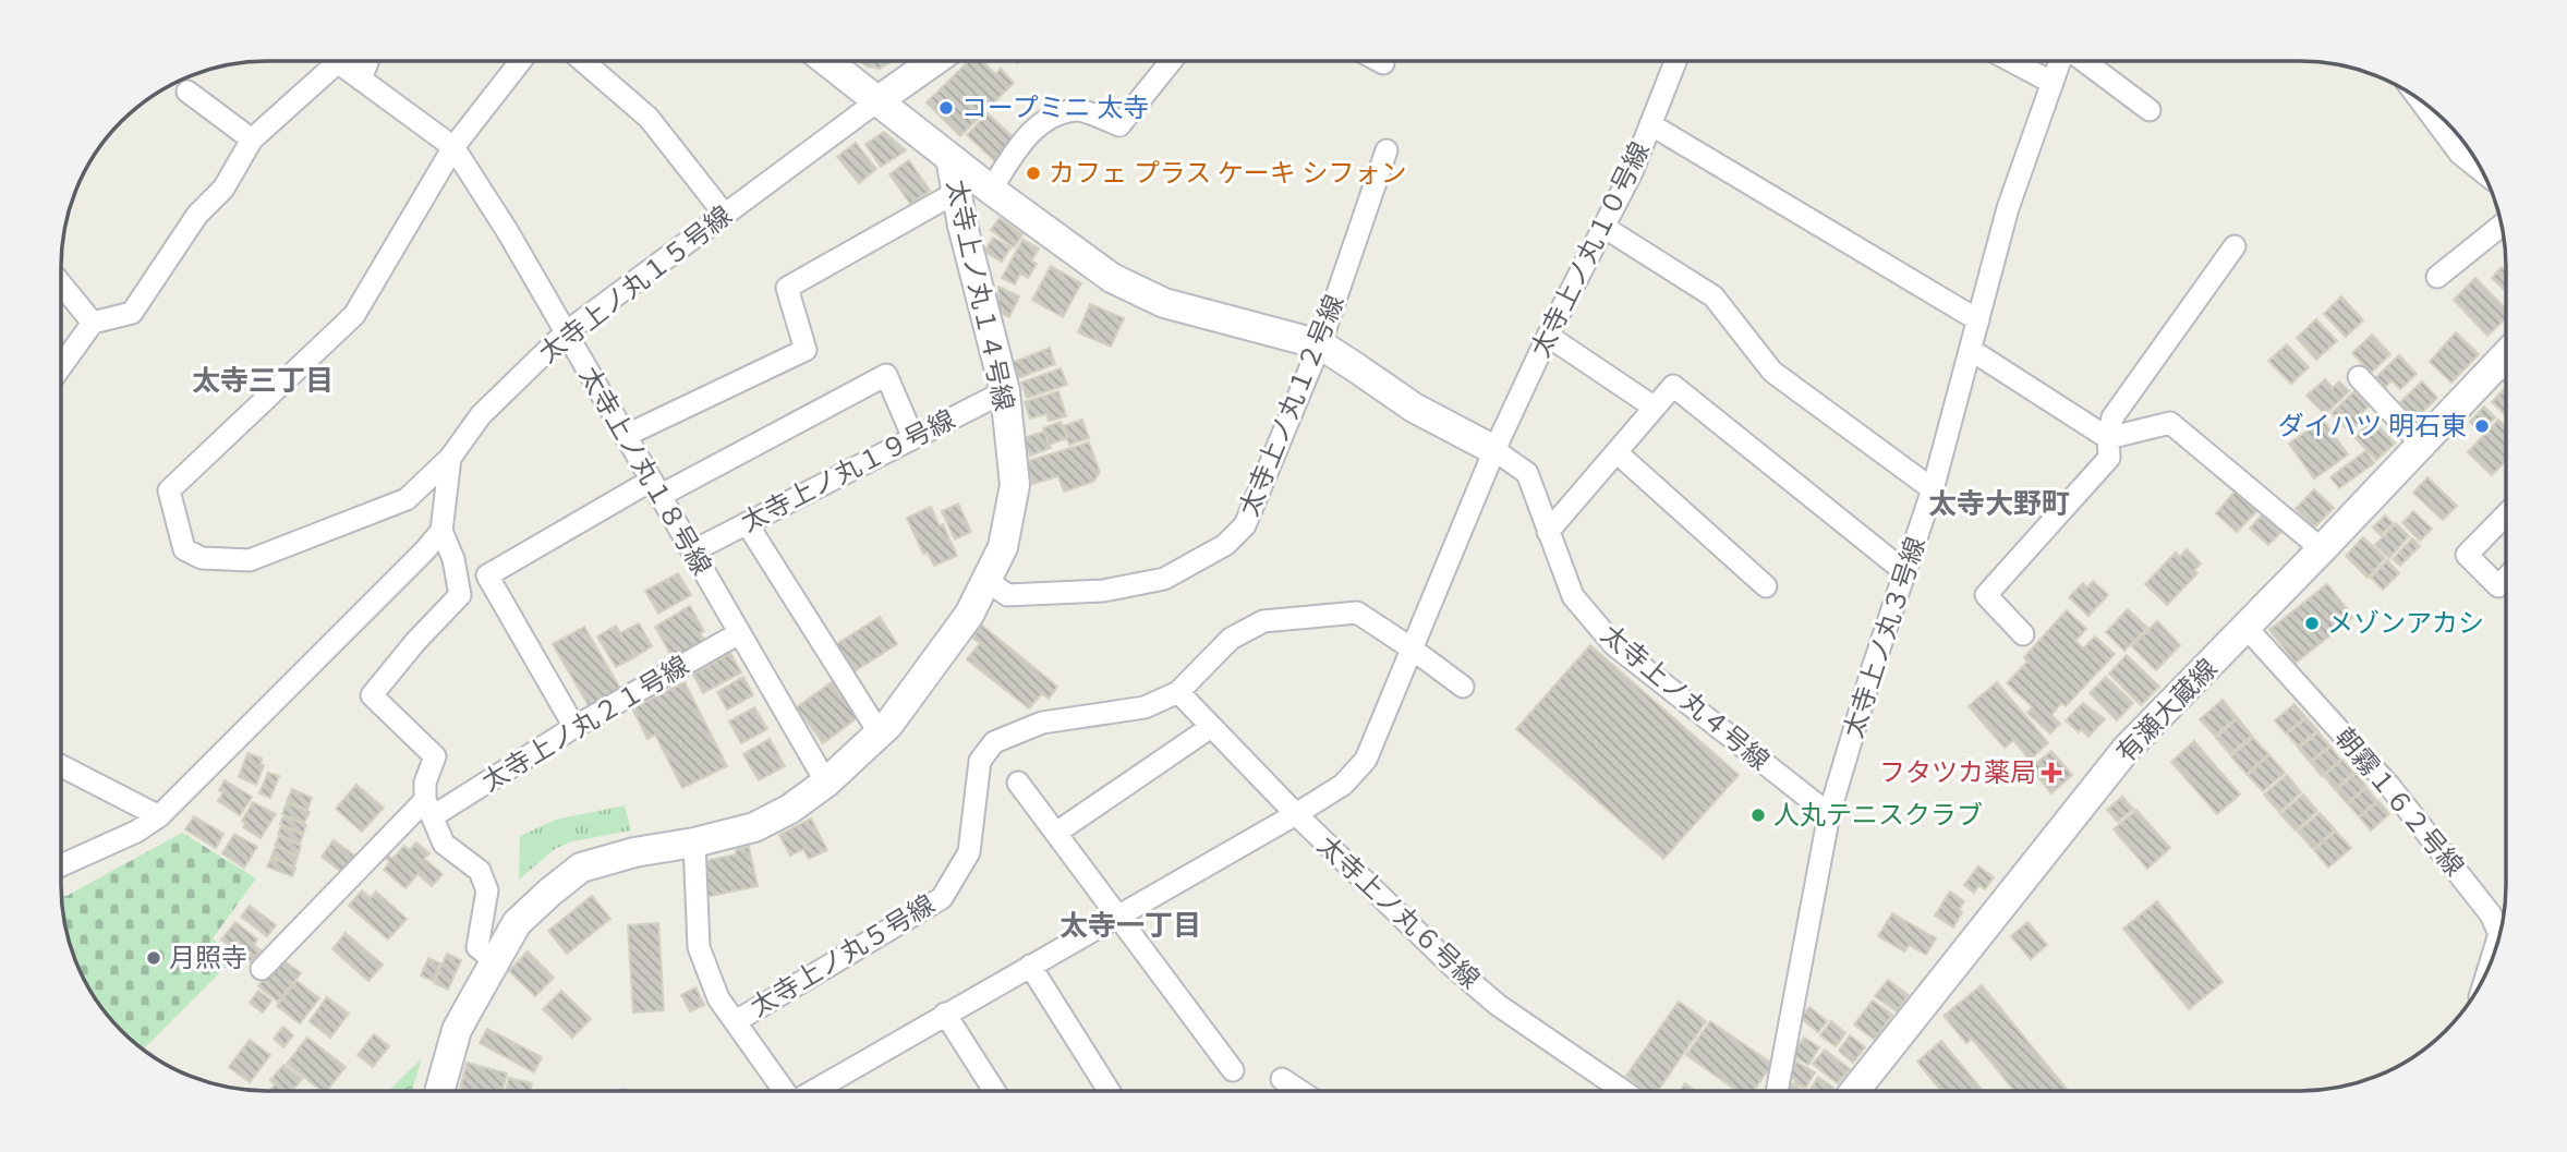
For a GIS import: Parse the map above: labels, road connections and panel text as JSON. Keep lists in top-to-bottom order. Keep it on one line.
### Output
{"streets":{"street":["太寺上ノ丸１０号線","太寺上ノ丸１５号線","太寺上ノ丸１４号線","太寺上ノ丸１２号線","太寺上ノ丸１８号線","太寺上ノ丸１９号線","太寺上ノ丸３号線","太寺上ノ丸４号線","有瀬大蔵線","太寺上ノ丸２１号線","朝霧１６２号線","太寺上ノ丸６号線","太寺上ノ丸５号線"]},"crossings":[["太寺上ノ丸１０号線","太寺上ノ丸４号線"],["太寺上ノ丸１０号線","太寺上ノ丸６号線"],["太寺上ノ丸１０号線","太寺上ノ丸５号線"],["太寺上ノ丸１５号線","太寺上ノ丸１８号線"],["太寺上ノ丸１４号線","太寺上ノ丸１２号線"],["太寺上ノ丸１４号線","太寺上ノ丸１８号線"],["太寺上ノ丸１４号線","太寺上ノ丸１９号線"],["太寺上ノ丸１８号線","太寺上ノ丸１９号線"],["太寺上ノ丸１８号線","太寺上ノ丸２１号線"],["太寺上ノ丸３号線","太寺上ノ丸４号線"],["有瀬大蔵線","朝霧１６２号線"],["太寺上ノ丸６号線","太寺上ノ丸５号線"]],"districts":["太寺三丁目","太寺大野町","太寺一丁目"],"places":{"other":["コープミニ 太寺","カフェ プラス ケーキ シフォン","ダイハツ 明石東","メゾンアカシ","人丸テニスクラブ","月照寺"],"health":["フタツカ薬局"]}}
